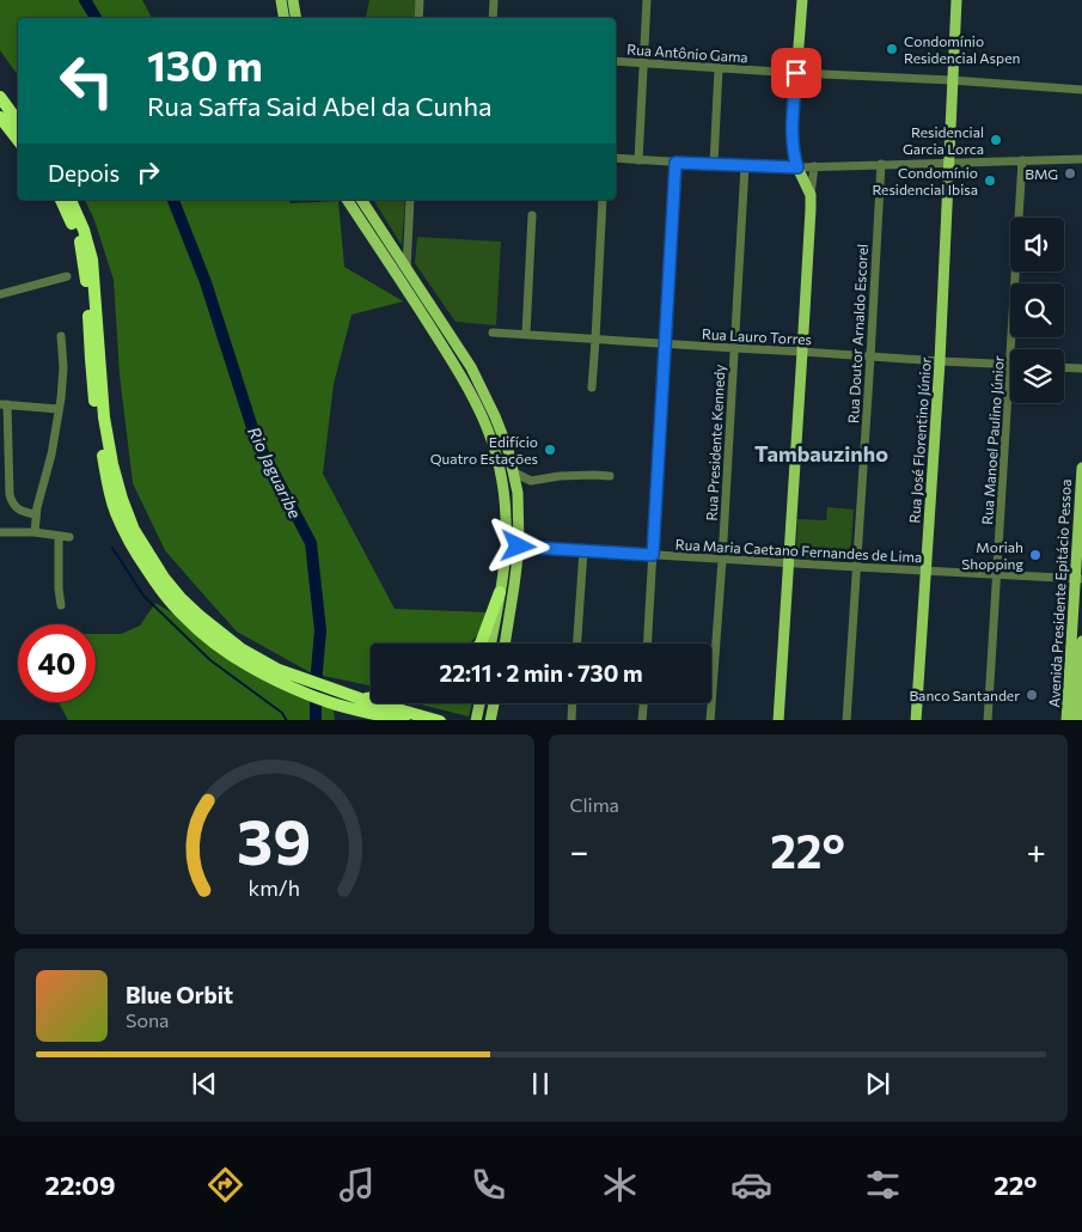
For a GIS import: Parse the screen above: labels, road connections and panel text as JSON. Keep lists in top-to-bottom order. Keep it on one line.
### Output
{"streets":{"main road":["Rua José Florentino Júnior","Avenida Presidente Epitácio Pessoa"],"street":["Rua Antônio Gama","Rua Doutor Arnaldo Escorel","Rua Lauro Torres","Rua Manoel Paulino Júnior","Rua Presidente Kennedy","Rua Maria Caetano Fernandes de Lima"]},"crossings":[["Rua Antônio Gama","Rua José Florentino Júnior"],["Rua Doutor Arnaldo Escorel","Rua Lauro Torres"],["Rua Doutor Arnaldo Escorel","Rua Maria Caetano Fernandes de Lima"],["Rua Lauro Torres","Rua José Florentino Júnior"],["Rua Lauro Torres","Rua Manoel Paulino Júnior"],["Rua Lauro Torres","Rua Presidente Kennedy"],["Rua José Florentino Júnior","Rua Maria Caetano Fernandes de Lima"],["Rua Manoel Paulino Júnior","Rua Maria Caetano Fernandes de Lima"],["Rua Presidente Kennedy","Rua Maria Caetano Fernandes de Lima"],["Rua Maria Caetano Fernandes de Lima","Avenida Presidente Epitácio Pessoa"]],"districts":["Tambauzinho"],"water":["Rio Jaguaribe"],"places":["Condomínio Residencial Aspen","Residencial Garcia Lorca","BMG","Condomínio Residencial Ibisa","Edifício Quatro Estações","Moriah Shopping","Banco Santander"],"page":{"turn":["130 m","Rua Saffa Said Abel da Cunha"],"then":"Depois","limit":"40","trip":"22:11 · 2 min · 730 m","tile":"Clima","heat":["−","22°","+"],"song":["Blue Orbit","Sona"],"tabs":["22:09","22°"],"gauge":["39","km/h"]}}
